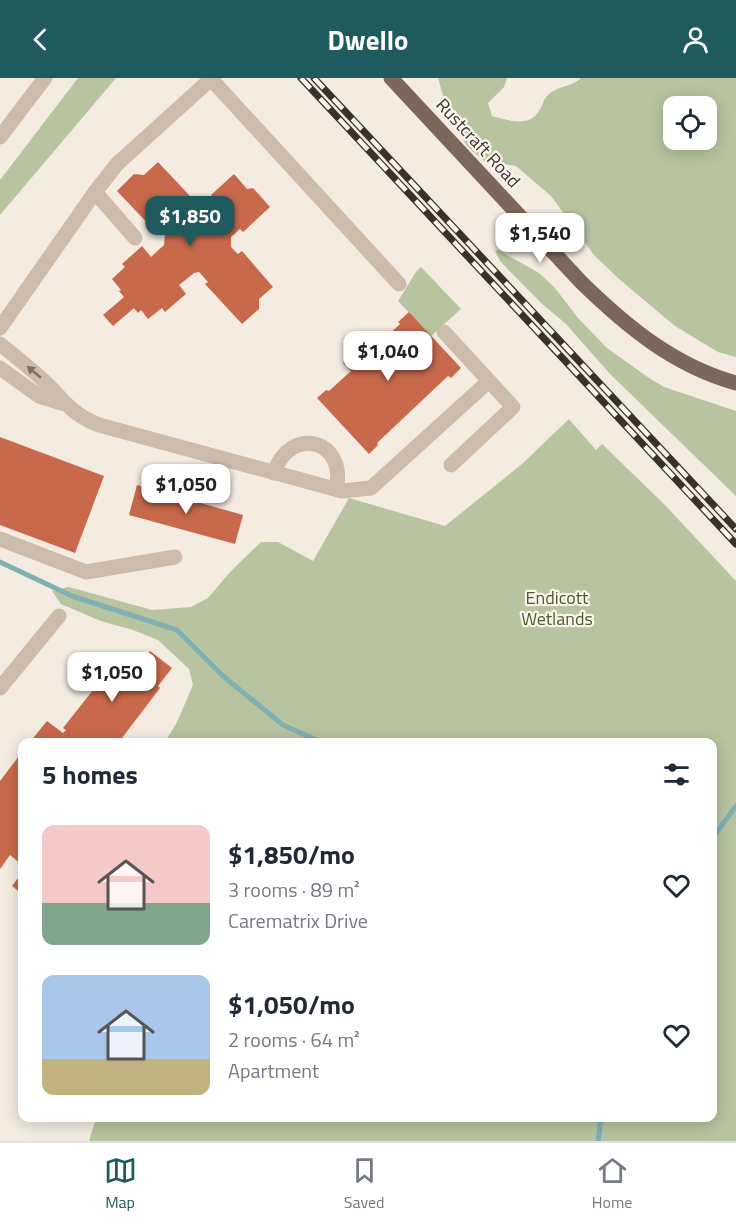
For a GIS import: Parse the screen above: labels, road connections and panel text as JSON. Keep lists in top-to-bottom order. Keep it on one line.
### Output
{"streets":{"main road":["Rustcraft Road"]},"parks":["Endicott Wetlands"],"page":{"header":"Dwello","price":["$1,850","$1,540","$1,040","$1,050","$1,050"],"heading":"5 homes","list":[{"name":"$1,850/mo","note":"3 rooms · 89 m² · Carematrix Drive"},{"name":"$1,050/mo","note":"2 rooms · 64 m² · Apartment"}],"tabs":["Map","Saved","Home"]}}
